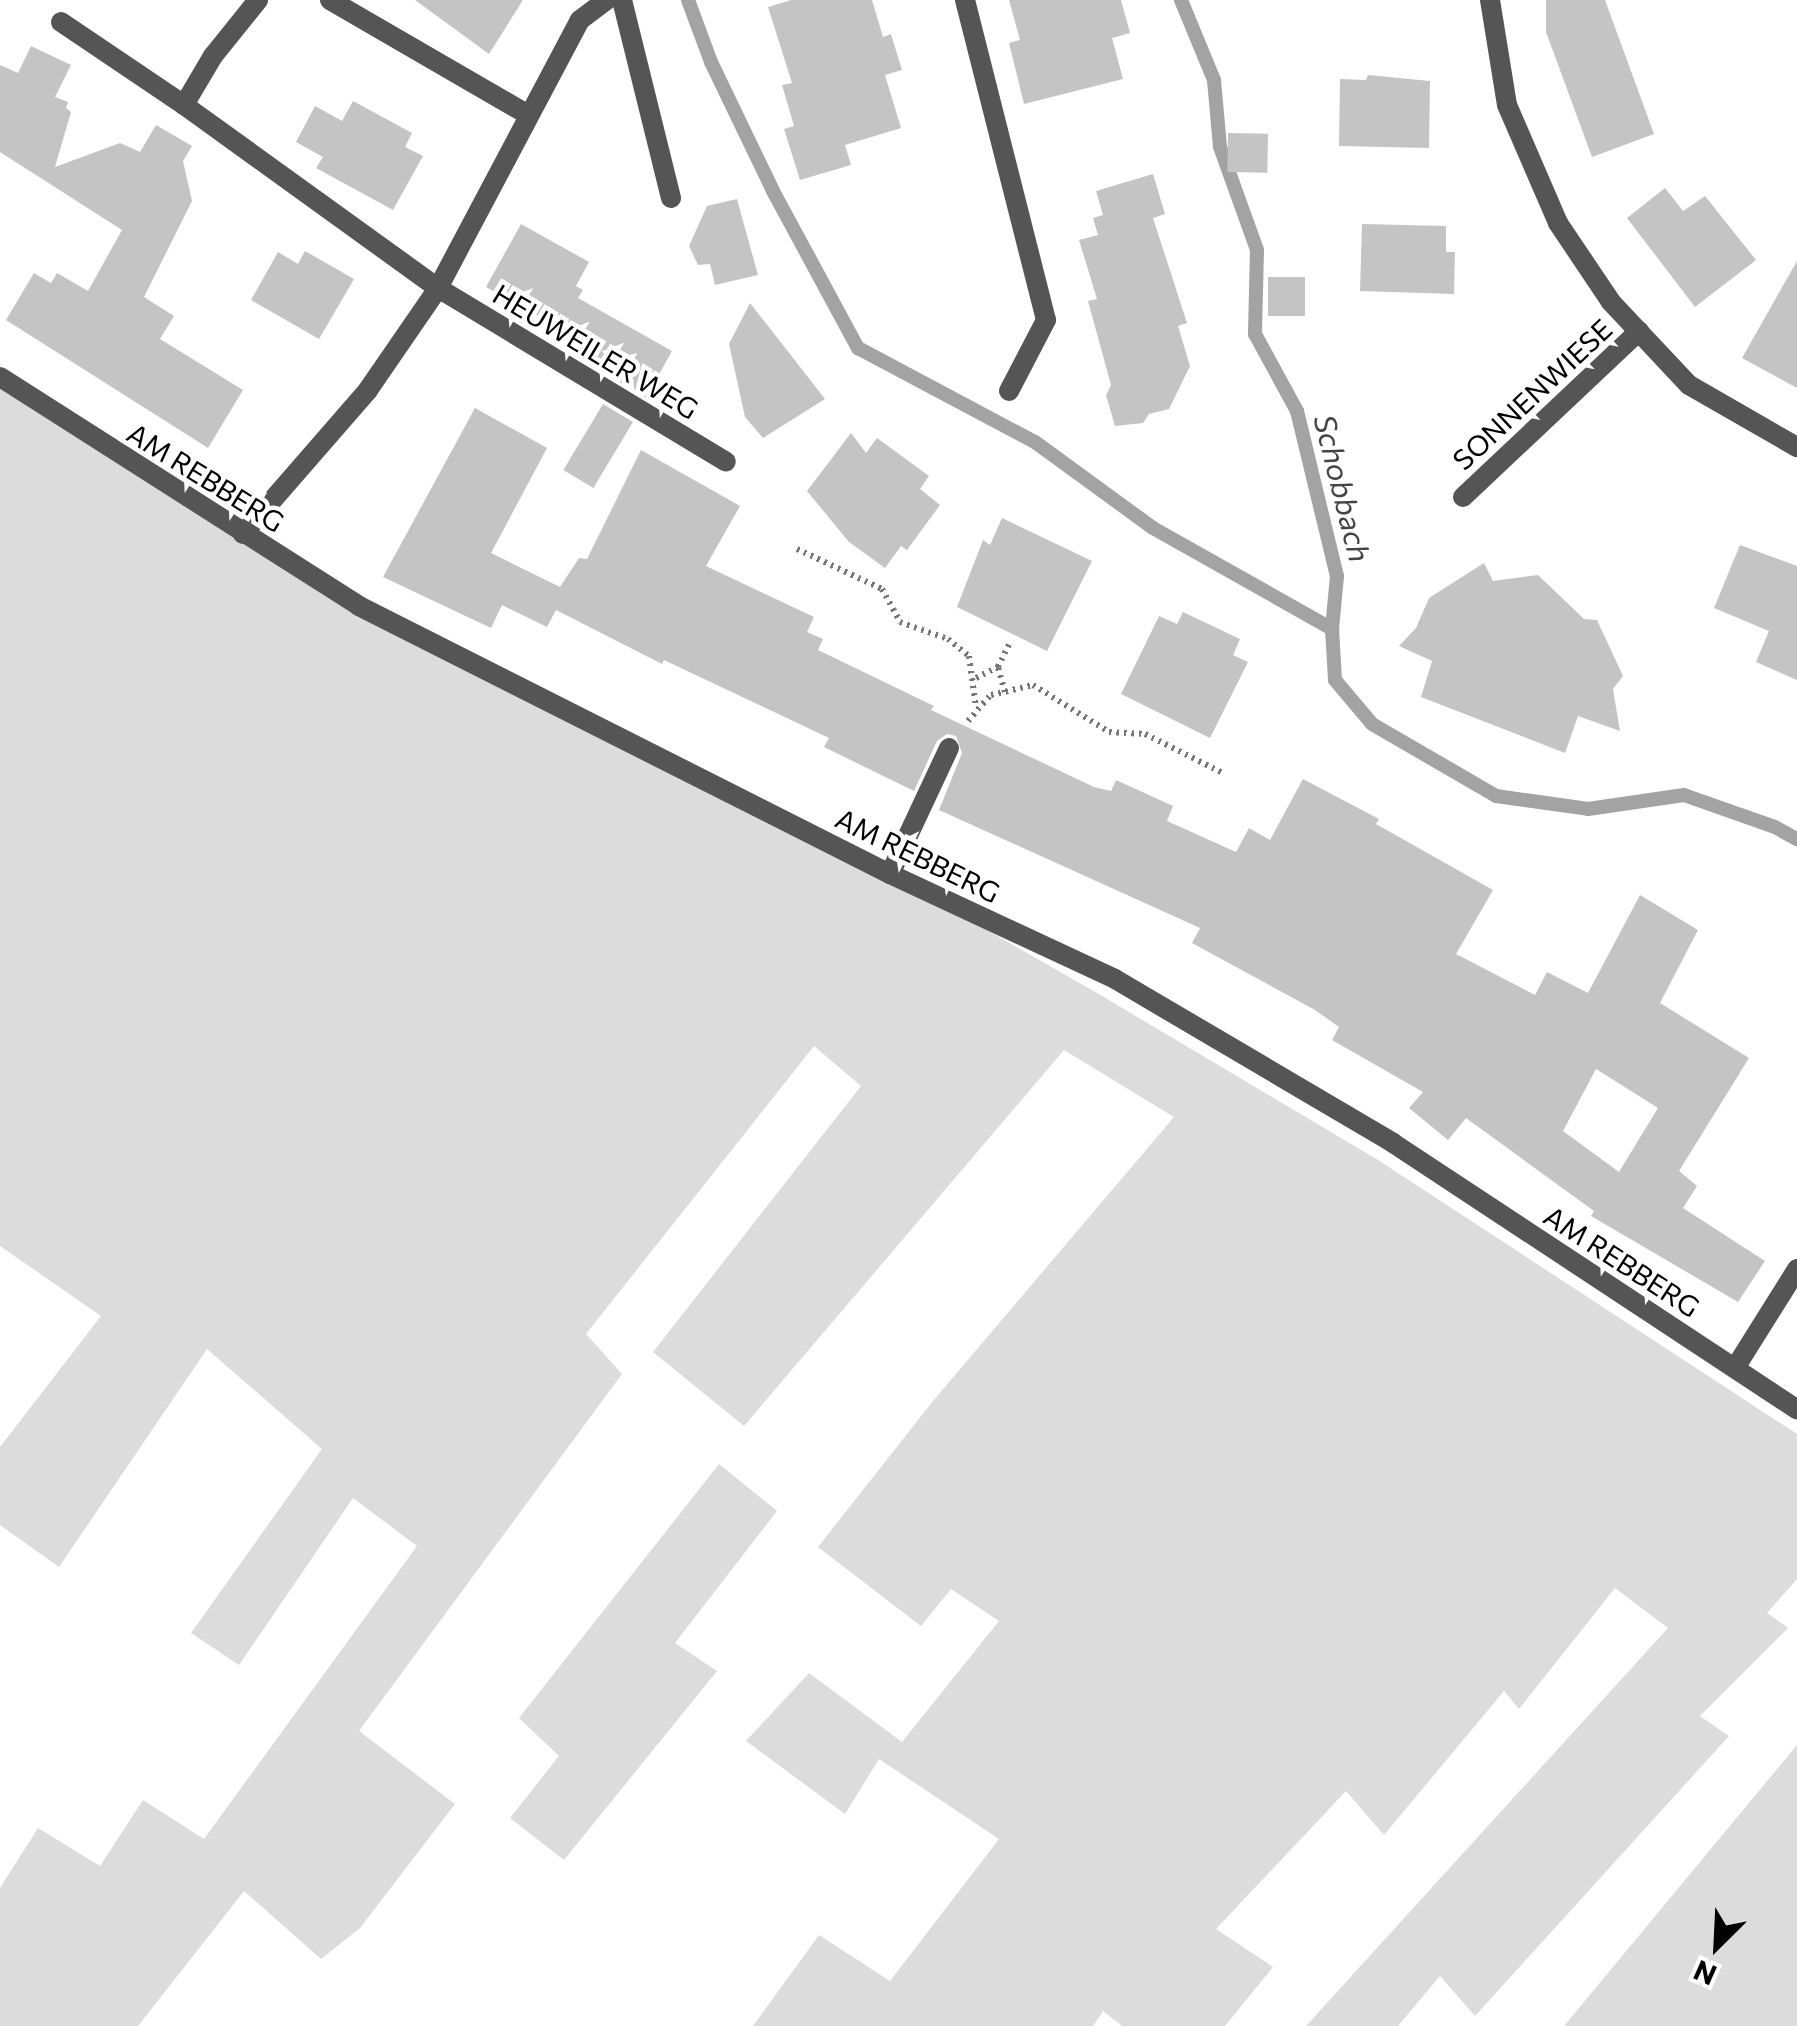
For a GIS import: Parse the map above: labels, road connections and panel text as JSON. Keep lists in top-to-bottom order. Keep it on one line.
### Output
{"streets":{"street":["HEUWEILER WEG","SONNENWIESE","AM REBBERG"]},"water":["Schobbach"],"north":"bottom left"}
